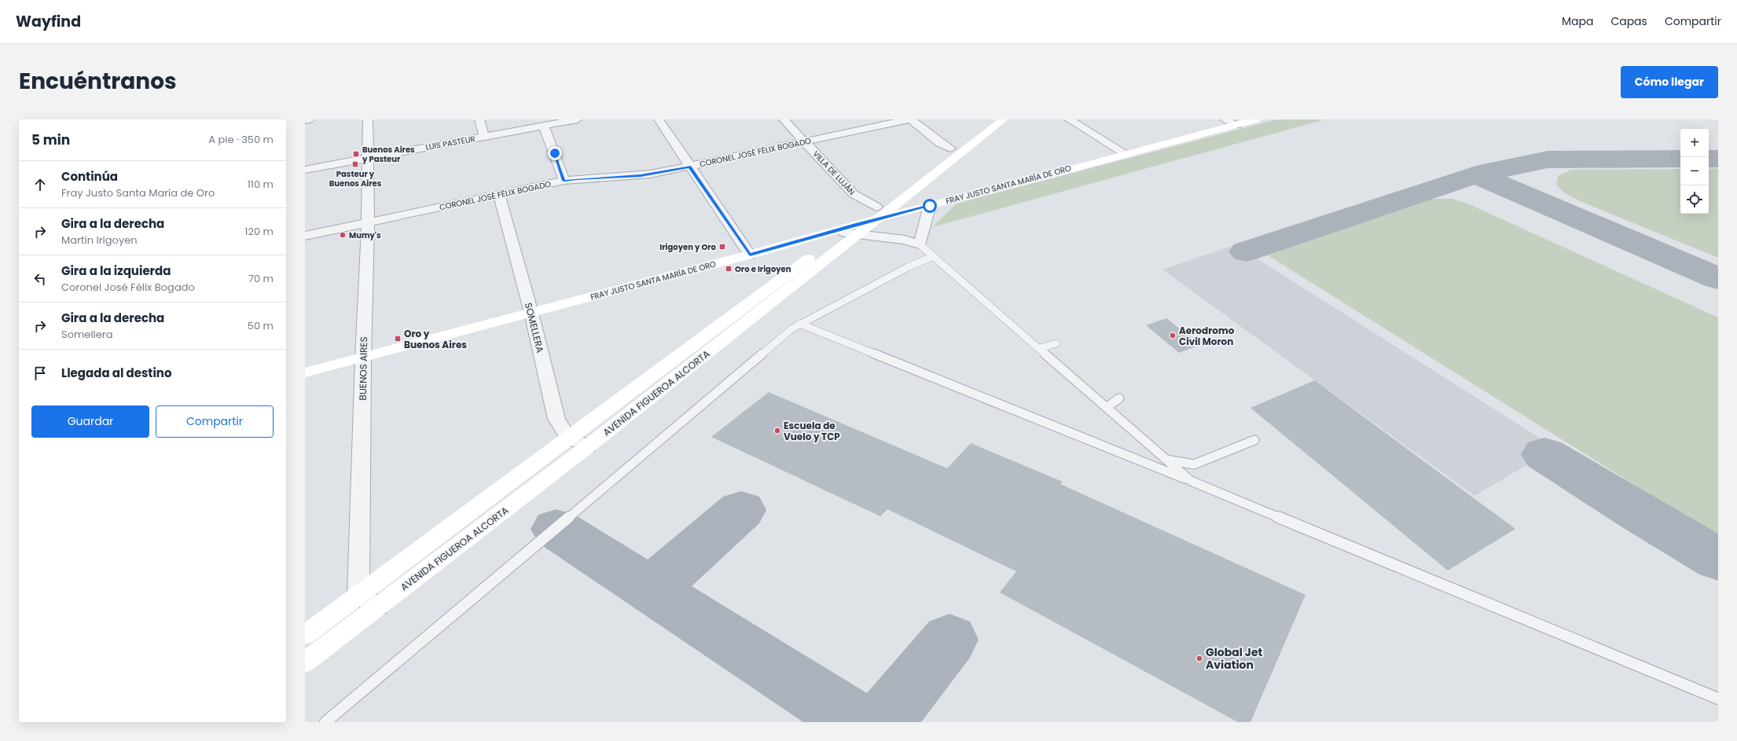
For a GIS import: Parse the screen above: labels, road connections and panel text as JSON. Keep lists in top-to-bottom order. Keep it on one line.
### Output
{"streets":{"main road":["FRAY JUSTO SANTA MARÍA DE ORO","AVENIDA FIGUEROA ALCORTA"],"street":["LUIS PASTEUR","CORONEL JOSÉ FÉLIX BOGADO","VILLA DE LUJÁN","SOMELLERA","BUENOS AIRES"]},"crossings":[["LUIS PASTEUR","BUENOS AIRES"],["CORONEL JOSÉ FÉLIX BOGADO","VILLA DE LUJÁN"],["CORONEL JOSÉ FÉLIX BOGADO","SOMELLERA"],["CORONEL JOSÉ FÉLIX BOGADO","BUENOS AIRES"],["VILLA DE LUJÁN","FRAY JUSTO SANTA MARÍA DE ORO"],["VILLA DE LUJÁN","AVENIDA FIGUEROA ALCORTA"],["FRAY JUSTO SANTA MARÍA DE ORO","SOMELLERA"],["FRAY JUSTO SANTA MARÍA DE ORO","BUENOS AIRES"],["FRAY JUSTO SANTA MARÍA DE ORO","AVENIDA FIGUEROA ALCORTA"],["SOMELLERA","AVENIDA FIGUEROA ALCORTA"],["BUENOS AIRES","AVENIDA FIGUEROA ALCORTA"]],"places":{"transit":["Buenos Aires y Pasteur","Pasteur y Buenos Aires","Irigoyen y Oro","Oro e Irigoyen","Oro y Buenos Aires"],"other":["Mumy's","Aerodromo Civil Moron","Escuela de Vuelo y TCP","Global Jet Aviation"]},"page":{"header":"Wayfind","nav":["Mapa","Capas","Compartir"],"title":"Encuéntranos","buttons":["Cómo llegar",["Guardar","Compartir"]],"heading":["5 min","A pie · 350 m"],"map_buttons":["+","−"],"list":[["Continúa","Fray Justo Santa María de Oro","110 m"],["Gira a la derecha","Martín Irigoyen","120 m"],["Gira a la izquierda","Coronel José Félix Bogado","70 m"],["Gira a la derecha","Somellera","50 m"],"Llegada al destino"]}}
